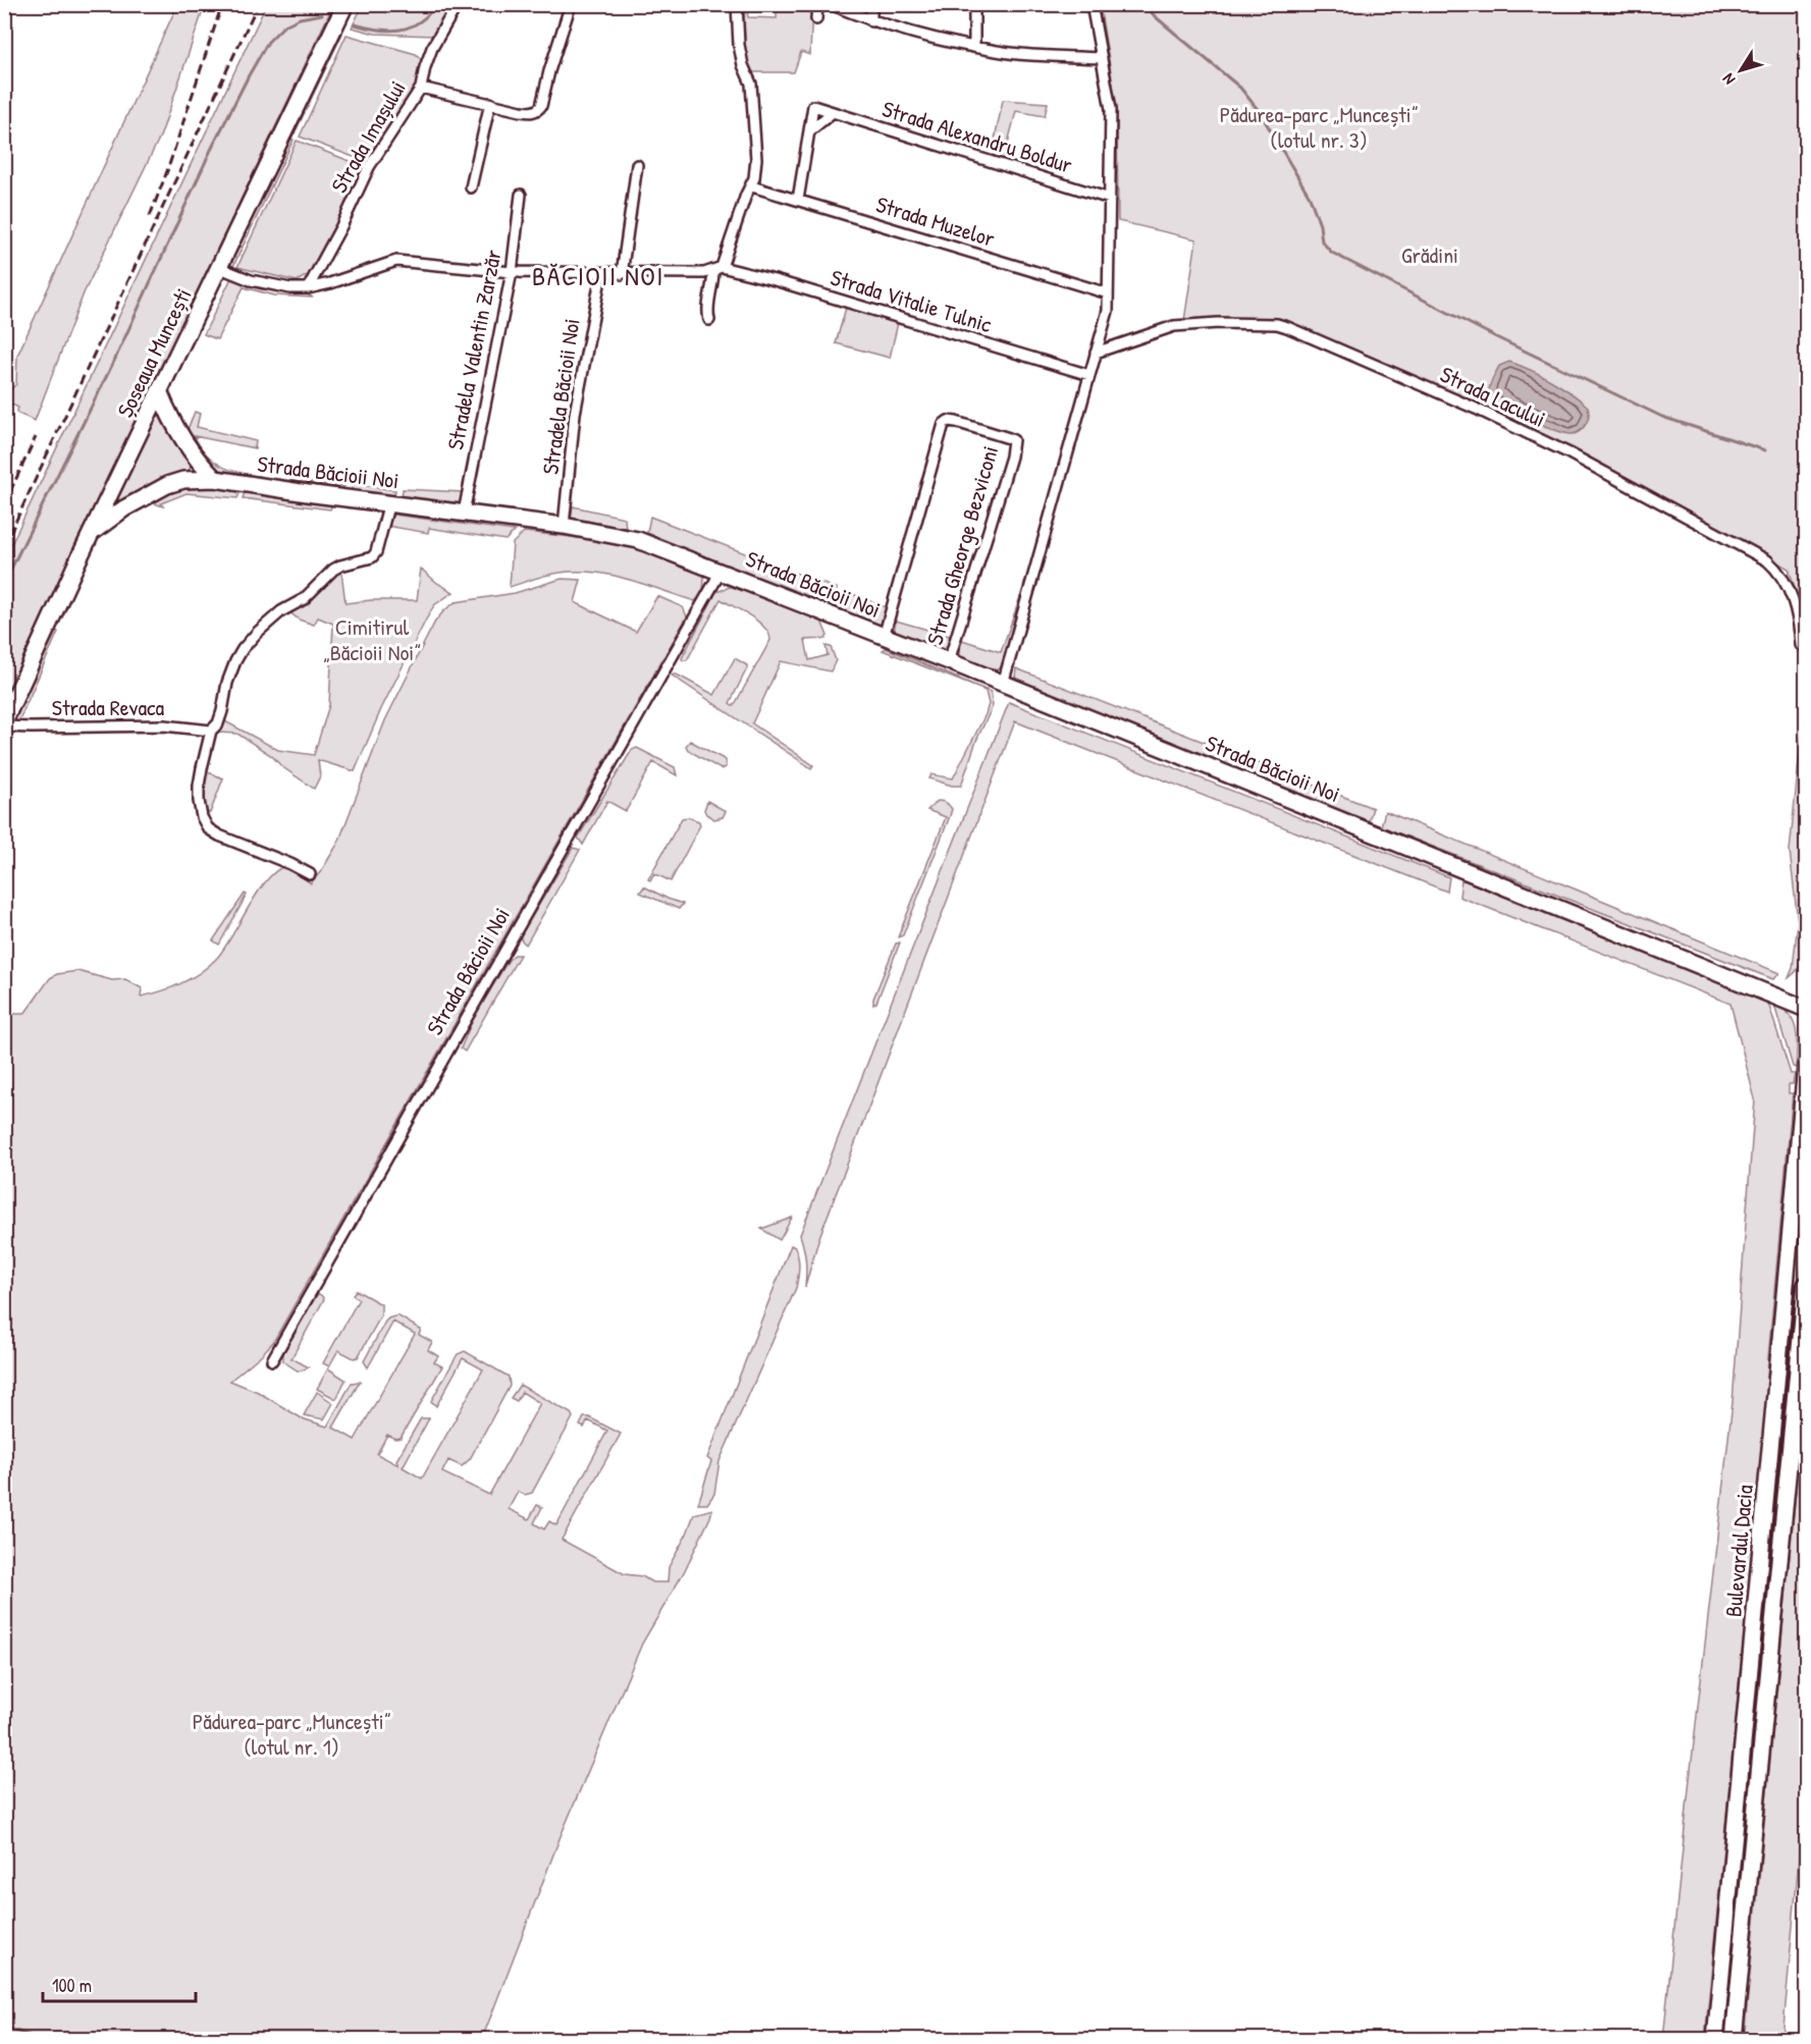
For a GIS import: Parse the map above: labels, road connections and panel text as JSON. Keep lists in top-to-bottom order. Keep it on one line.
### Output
{"streets":{"main road":["Șoseaua Muncești","Strada Băcioii Noi","Bulevardul Dacia"],"street":["Strada Imașului","Strada Alexandru Boldur","Strada Muzelor","Strada Vitalie Tulnic","Stradela Valentin Zarzăr","Stradela Băcioii Noi","Strada Lacului","Strada Gheorge Bezviconi","Strada Revaca"]},"crossings":[["Strada Imașului","Strada Vitalie Tulnic"],["Strada Alexandru Boldur","Strada Muzelor"],["Strada Vitalie Tulnic","Stradela Valentin Zarzăr"],["Strada Vitalie Tulnic","Stradela Băcioii Noi"],["Stradela Valentin Zarzăr","Strada Băcioii Noi"],["Șoseaua Muncești","Strada Băcioii Noi"],["Stradela Băcioii Noi","Strada Băcioii Noi"],["Strada Băcioii Noi","Strada Gheorge Bezviconi"]],"districts":["BĂCIOII NOI"],"parks":["Pădurea-parc „Muncești” (lotul nr. 3)","Grădini","Cimitirul „Băcioii Noi”","Pădurea-parc „Muncești” (lotul nr. 1)"],"scale_bar":"100 m","north":"bottom left"}
